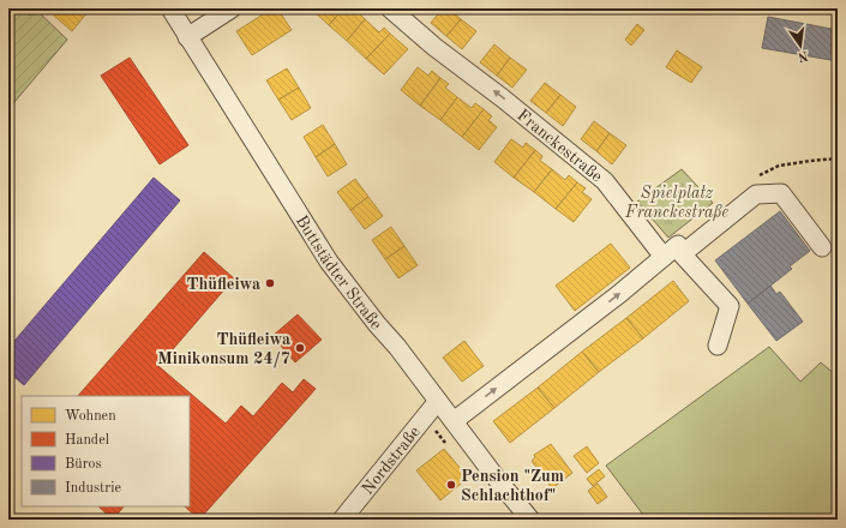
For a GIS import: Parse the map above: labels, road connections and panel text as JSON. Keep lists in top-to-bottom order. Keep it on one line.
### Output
{"streets":{"street":["Franckestraße","Buttstädter Straße","Nordstraße"]},"crossings":[["Buttstädter Straße","Nordstraße"]],"one_way":["Franckestraße"],"parks":["Spielplatz Franckestraße"],"places":["Thüfleiwa","Thüfleiwa Minikonsum 24/7","Pension \"Zum Schlachthof\""],"legend":["Wohnen","Handel","Büros","Industrie"],"north":"bottom"}
